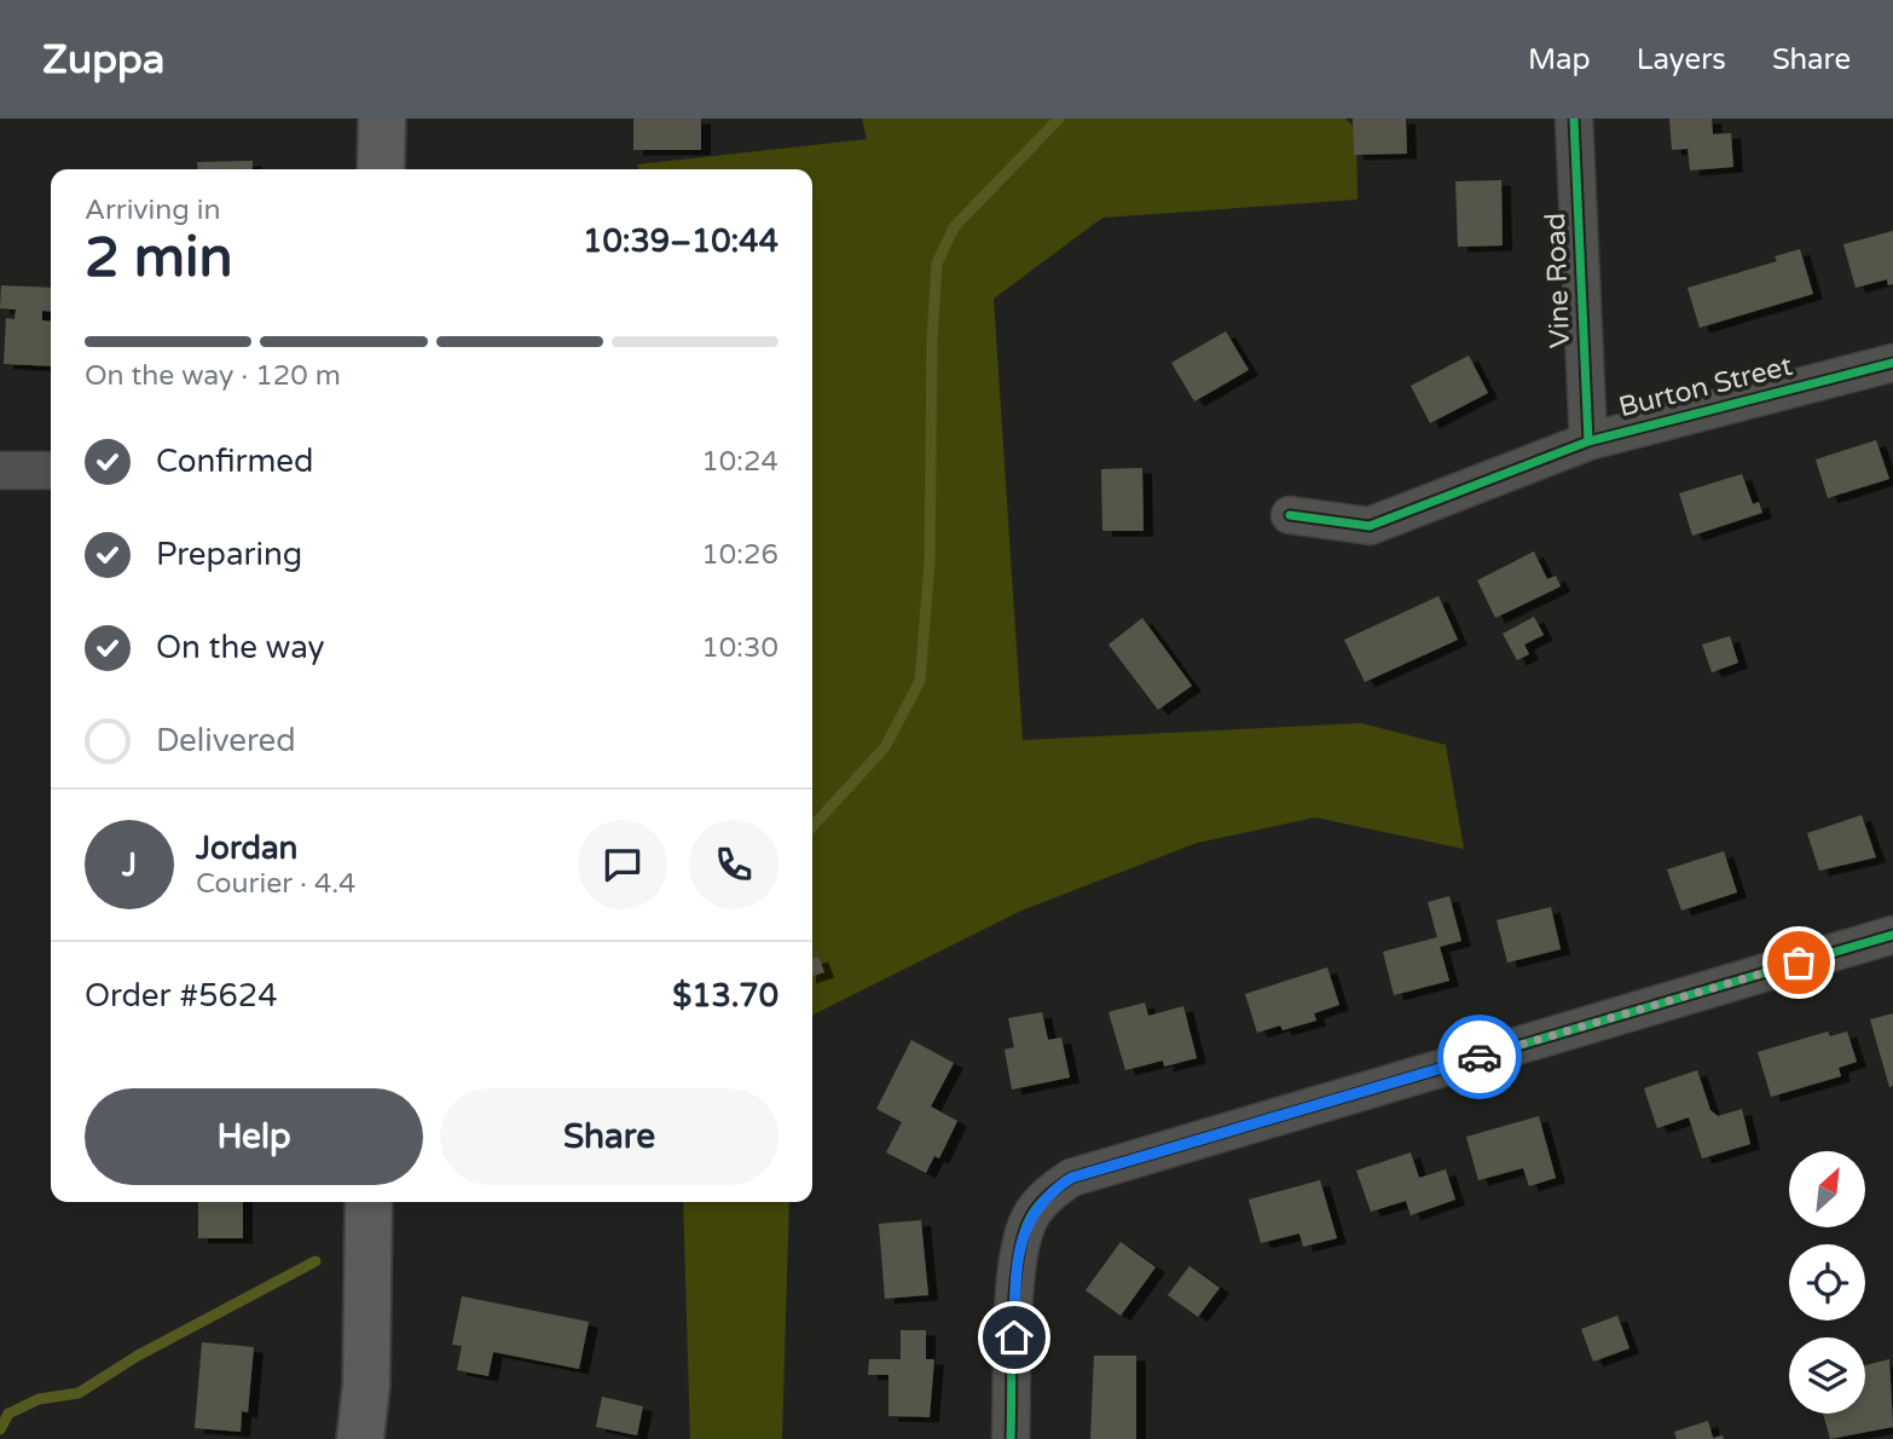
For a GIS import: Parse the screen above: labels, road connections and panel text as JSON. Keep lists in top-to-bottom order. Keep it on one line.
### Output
{"streets":{"street":["Vine Road","Burton Street"]},"crossings":[["Vine Road","Burton Street"]],"north":"top right","page":{"header":"Zuppa","nav":["Map","Layers","Share"],"heading":["2 min","Arriving in","10:39–10:44"],"panel":["Jordan","Courier · 4.4","Order #5624","$13.70"],"bar":"On the way · 120 m","list":[["Confirmed","10:24"],["Preparing","10:26"],["On the way","10:30"],"Delivered"],"round":"J","buttons":["Help","Share"]}}
